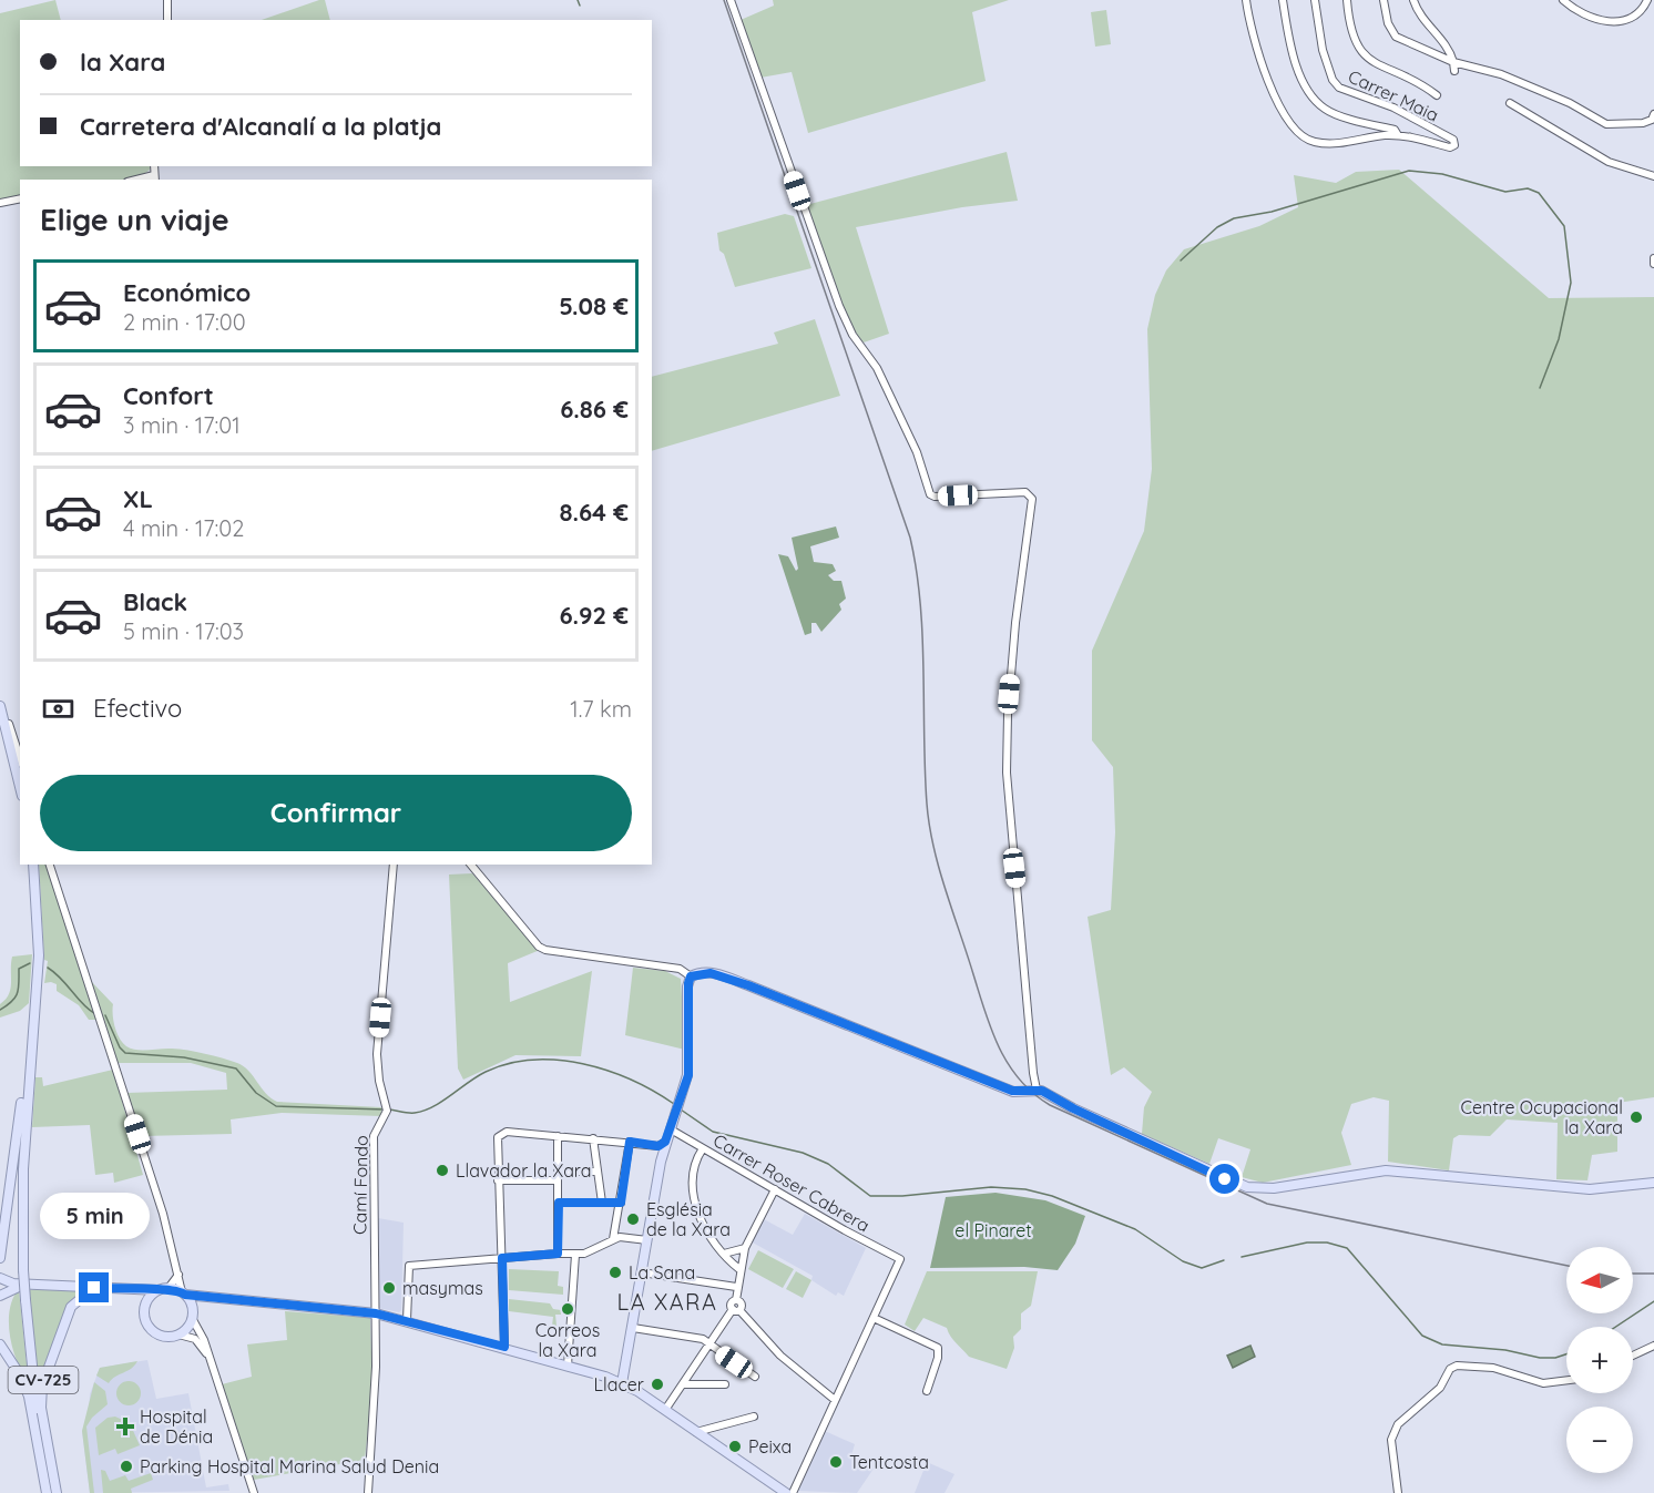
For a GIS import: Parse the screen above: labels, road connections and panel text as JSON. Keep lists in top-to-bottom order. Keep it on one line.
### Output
{"streets":{"main road":["CV-725"],"street":["Carrer Maia","Carrer Roser Cabrera","Camí Fondo"]},"districts":["LA XARA"],"parks":["el Pinaret"],"places":{"other":["Centre Ocupacional la Xara","Llavador la Xara","Església de la Xara","La Sana","masymas","Correos la Xara","Llacer","Peixa","Tentcosta","Parking Hospital Marina Salud Denia"],"health":["Hospital de Dénia"]},"north":"left","page":{"banner":["la Xara","Carretera d'Alcanalí a la platja"],"heading":"Elige un viaje","list":[{"name":"Económico","note":"2 min · 17:00","value":"5.08 €"},{"name":"Confort","note":"3 min · 17:01","value":"6.86 €"},{"name":"XL","note":"4 min · 17:02","value":"8.64 €"},{"name":"Black","note":"5 min · 17:03","value":"6.92 €"}],"pay":["Efectivo","1.7 km"],"buttons":"Confirmar","bubble":"5 min","map_buttons":["+","−"]}}
